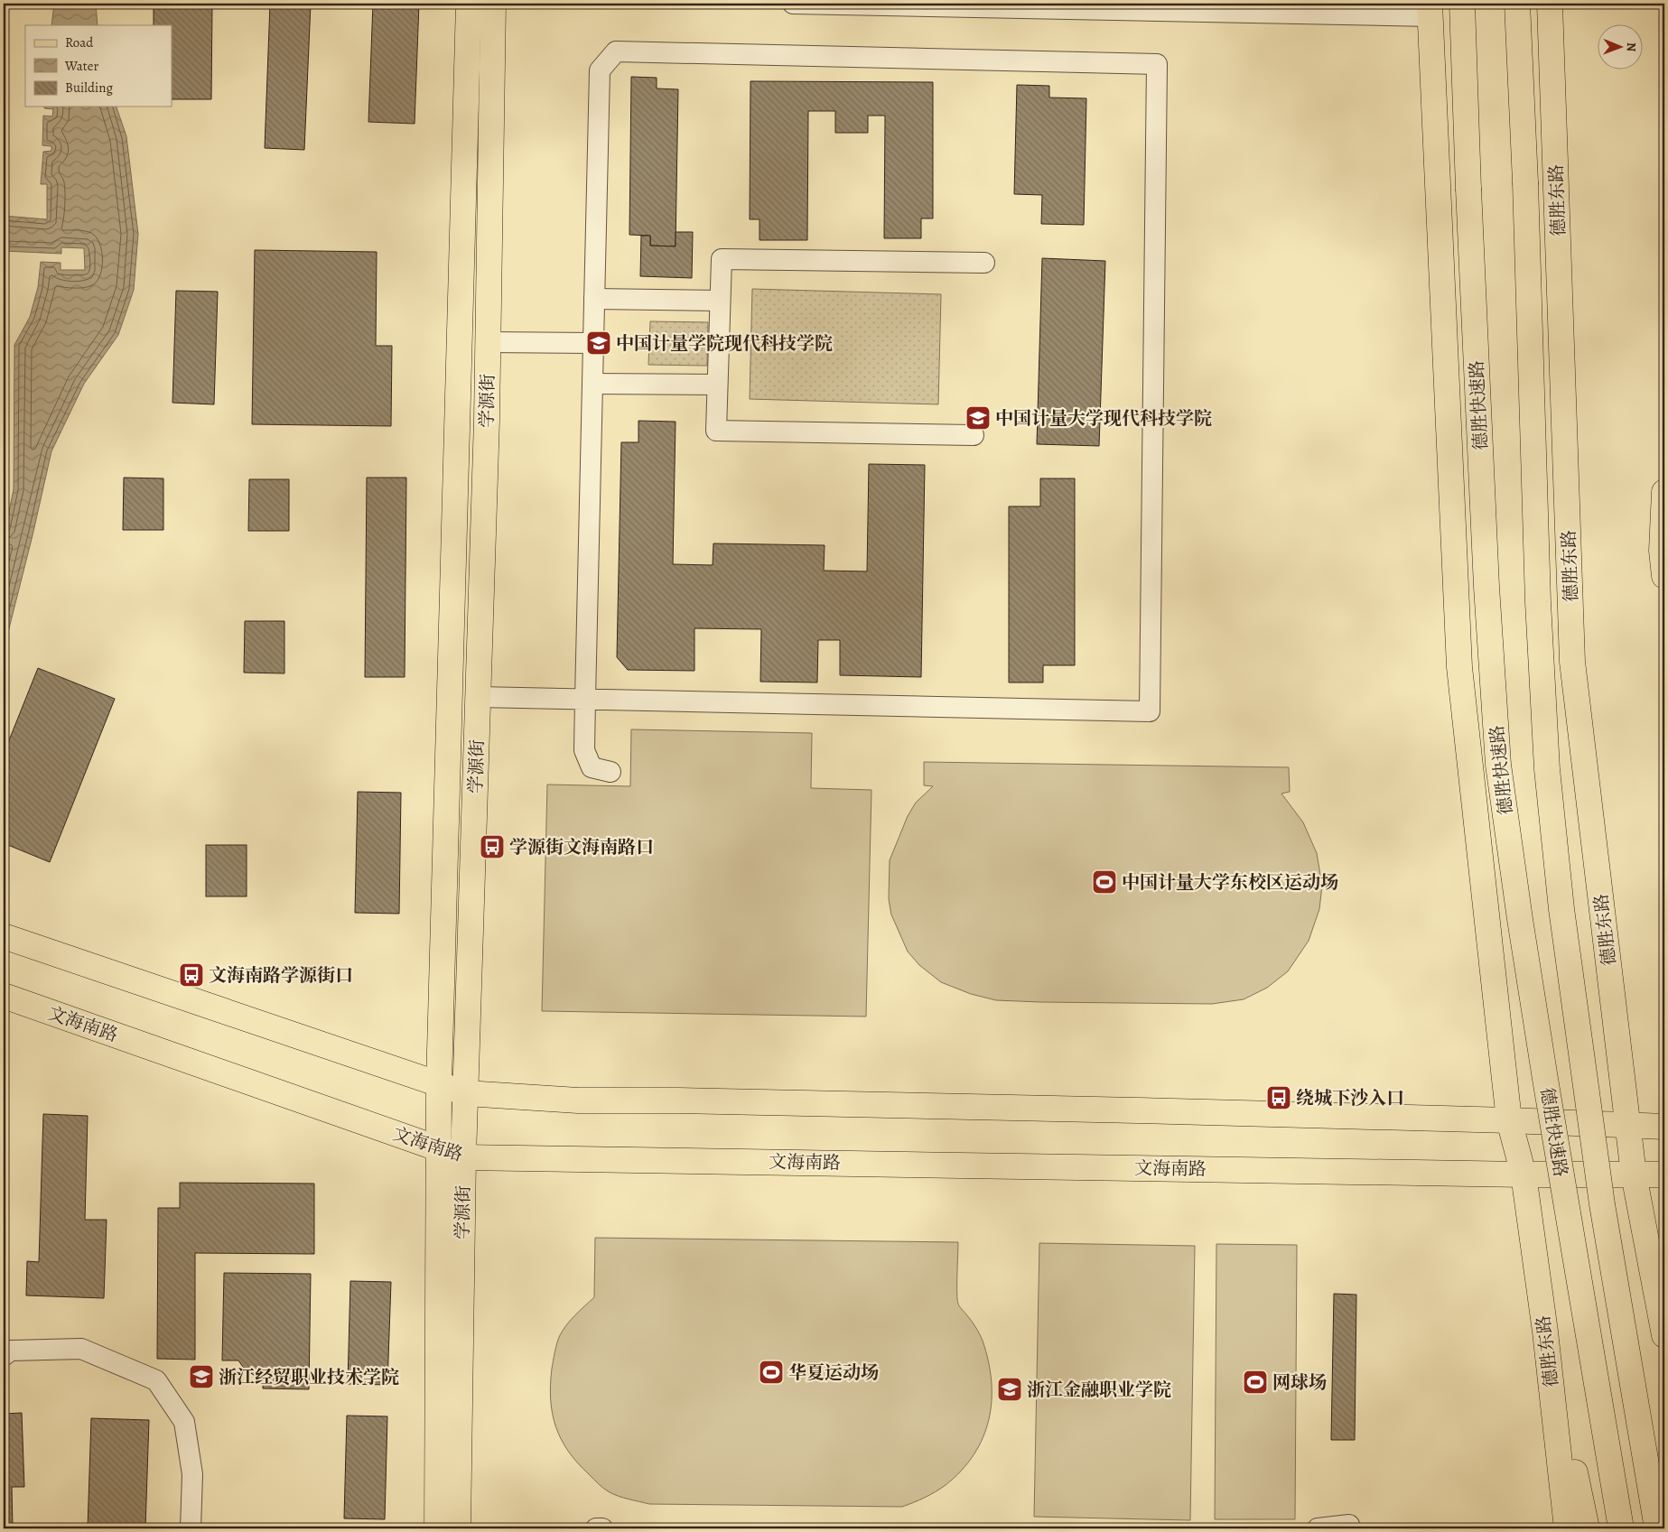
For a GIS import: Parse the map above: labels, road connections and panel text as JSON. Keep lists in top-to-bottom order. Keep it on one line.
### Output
{"streets":{"main road":["德胜东路","学源街","德胜快速路","文海南路"]},"crossings":[["德胜东路","文海南路"],["学源街","文海南路"]],"places":{"school or university":["中国计量学院现代科技学院","中国计量大学现代科技学院","浙江经贸职业技术学院","浙江金融职业学院"],"bus stop":["学源街文海南路口","文海南路学源街口","绕城下沙入口"],"sports":["中国计量大学东校区运动场","华夏运动场","网球场"]},"legend":["Road","Water","Building"],"north":"right"}
